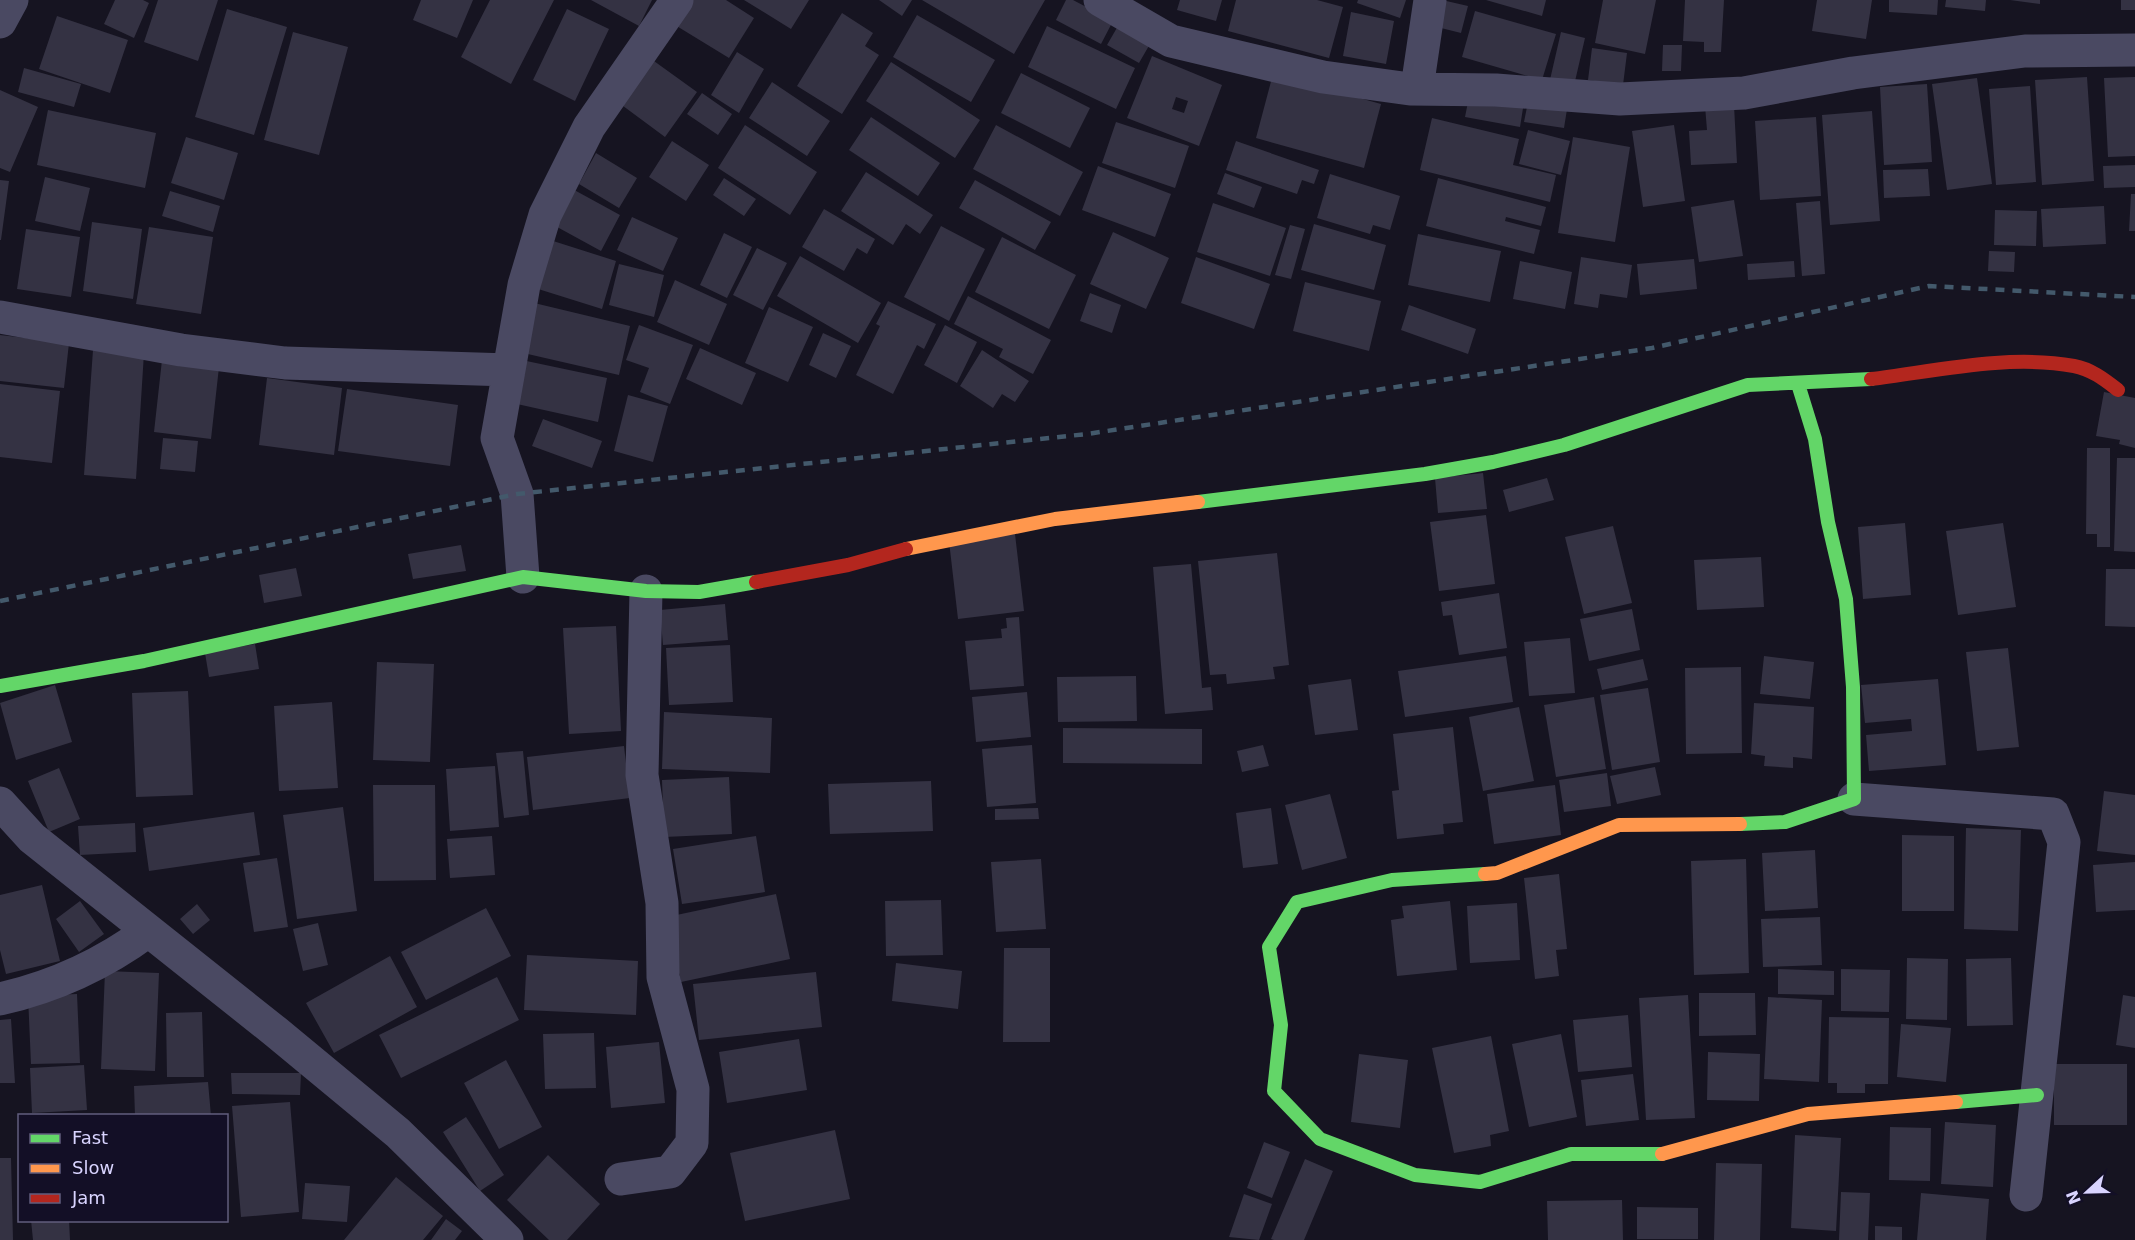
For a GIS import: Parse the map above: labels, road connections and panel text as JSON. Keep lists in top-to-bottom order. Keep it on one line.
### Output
{"legend":["Fast","Slow","Jam"],"north":"left"}
